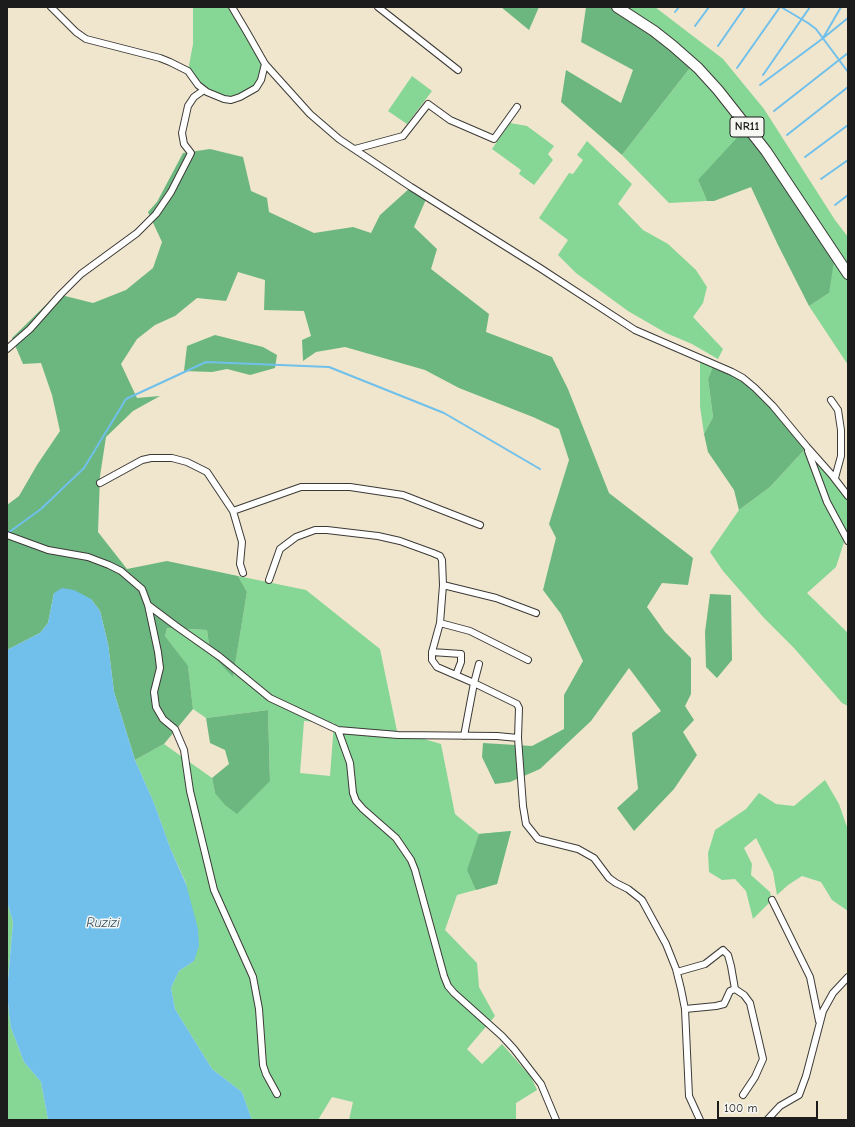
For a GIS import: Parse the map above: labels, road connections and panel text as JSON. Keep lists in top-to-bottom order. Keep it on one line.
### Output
{"streets":{"highway":["NR11"]},"water":["Ruzizi"],"scale_bar":"100 m"}
